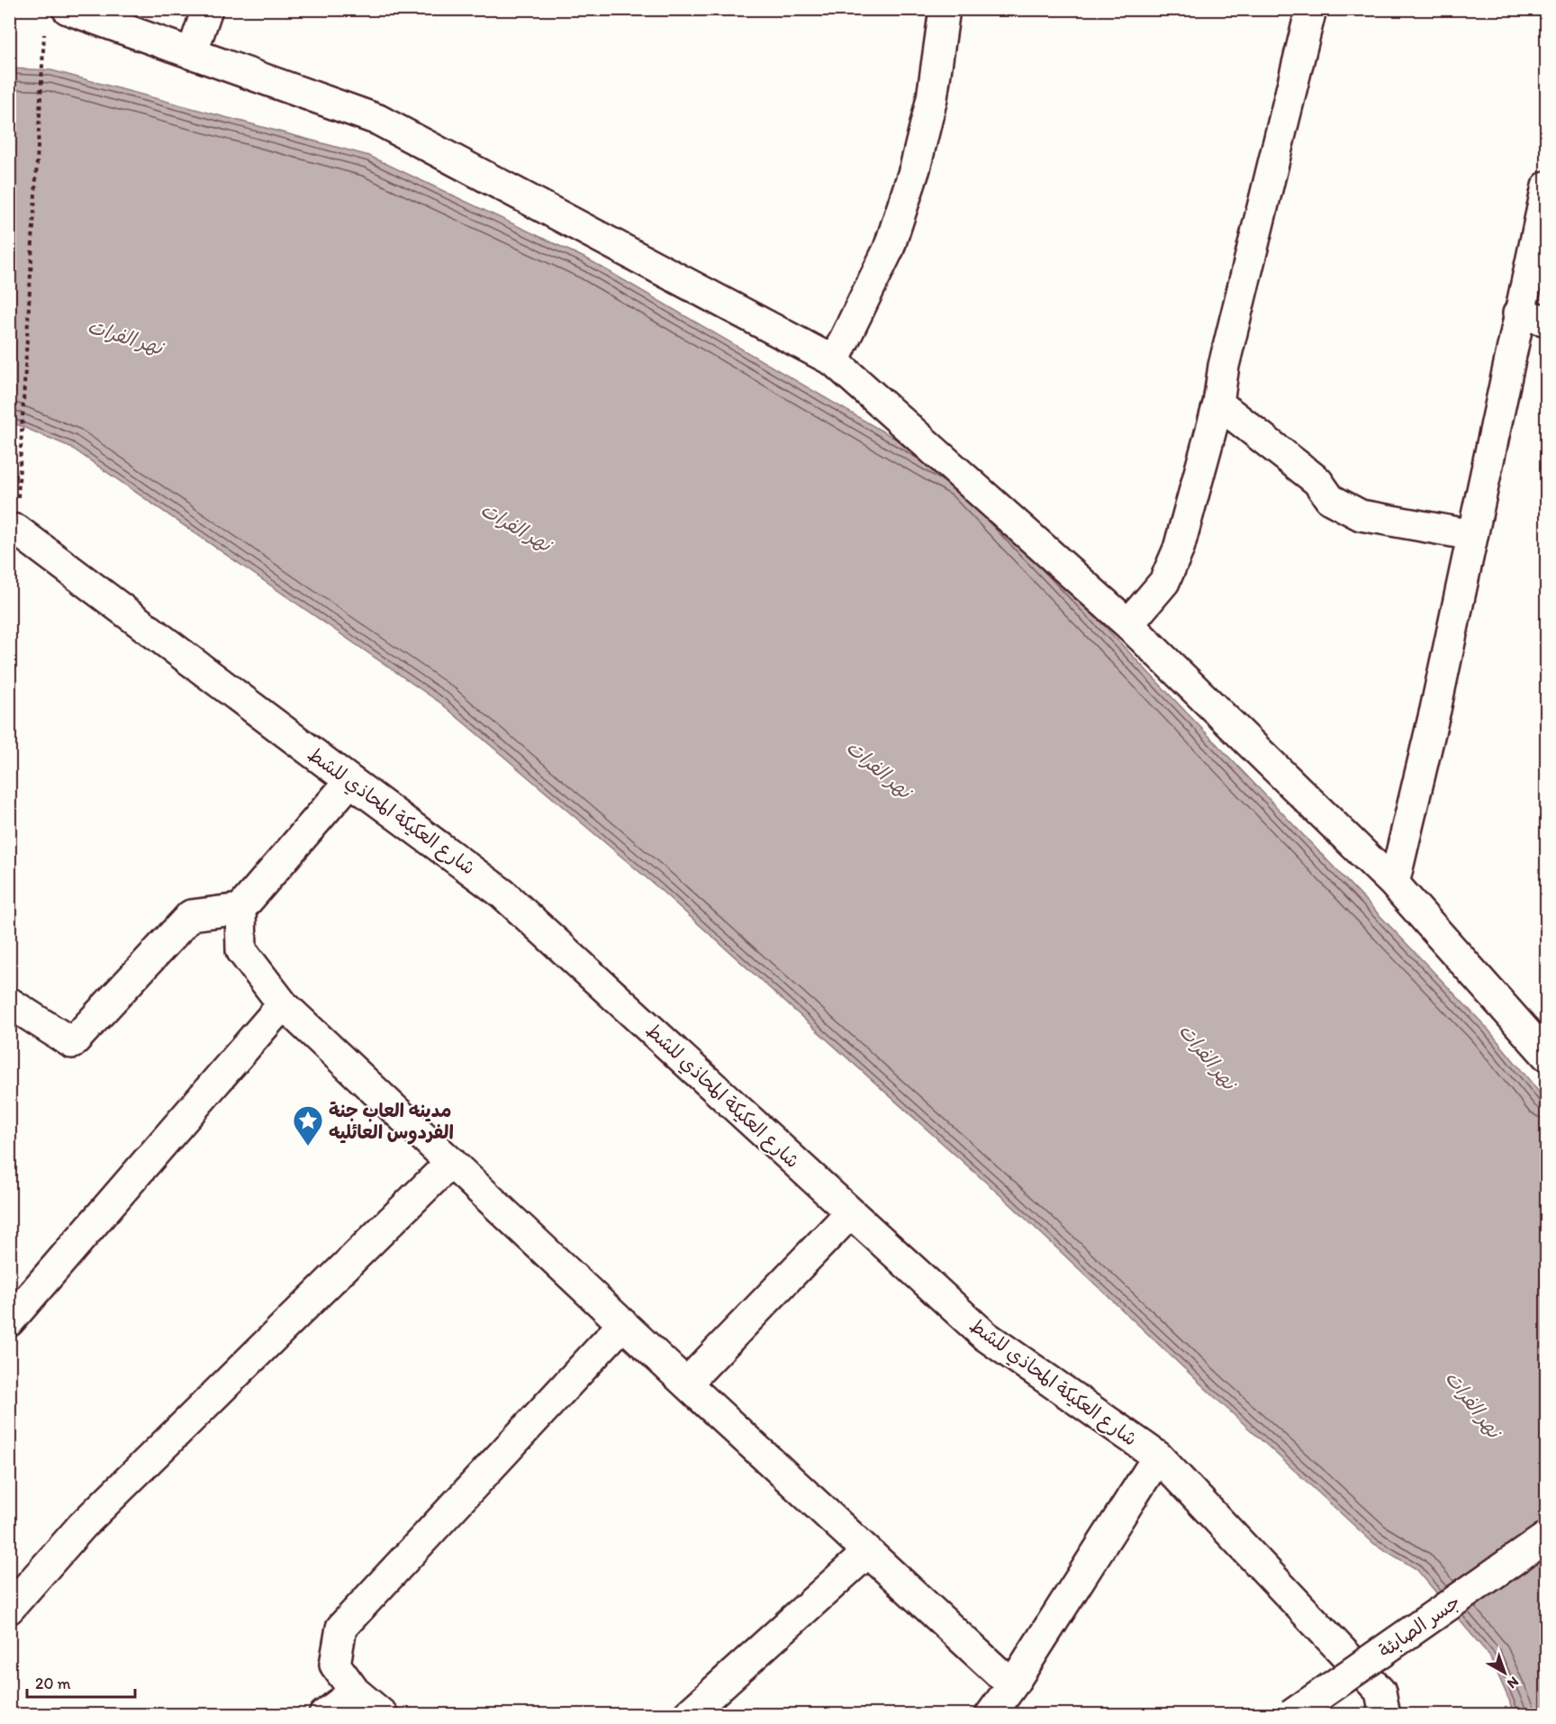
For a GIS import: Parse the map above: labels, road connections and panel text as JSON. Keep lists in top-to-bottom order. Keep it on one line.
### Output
{"streets":{"street":["شارع العكيكة المحاذي للشط","جسر الصابئة"]},"water":["نهر الفرات"],"places":{"place":["مدينه العاب جنة الفردوس العائليه"]},"scale_bar":"20 m","north":"bottom right"}
